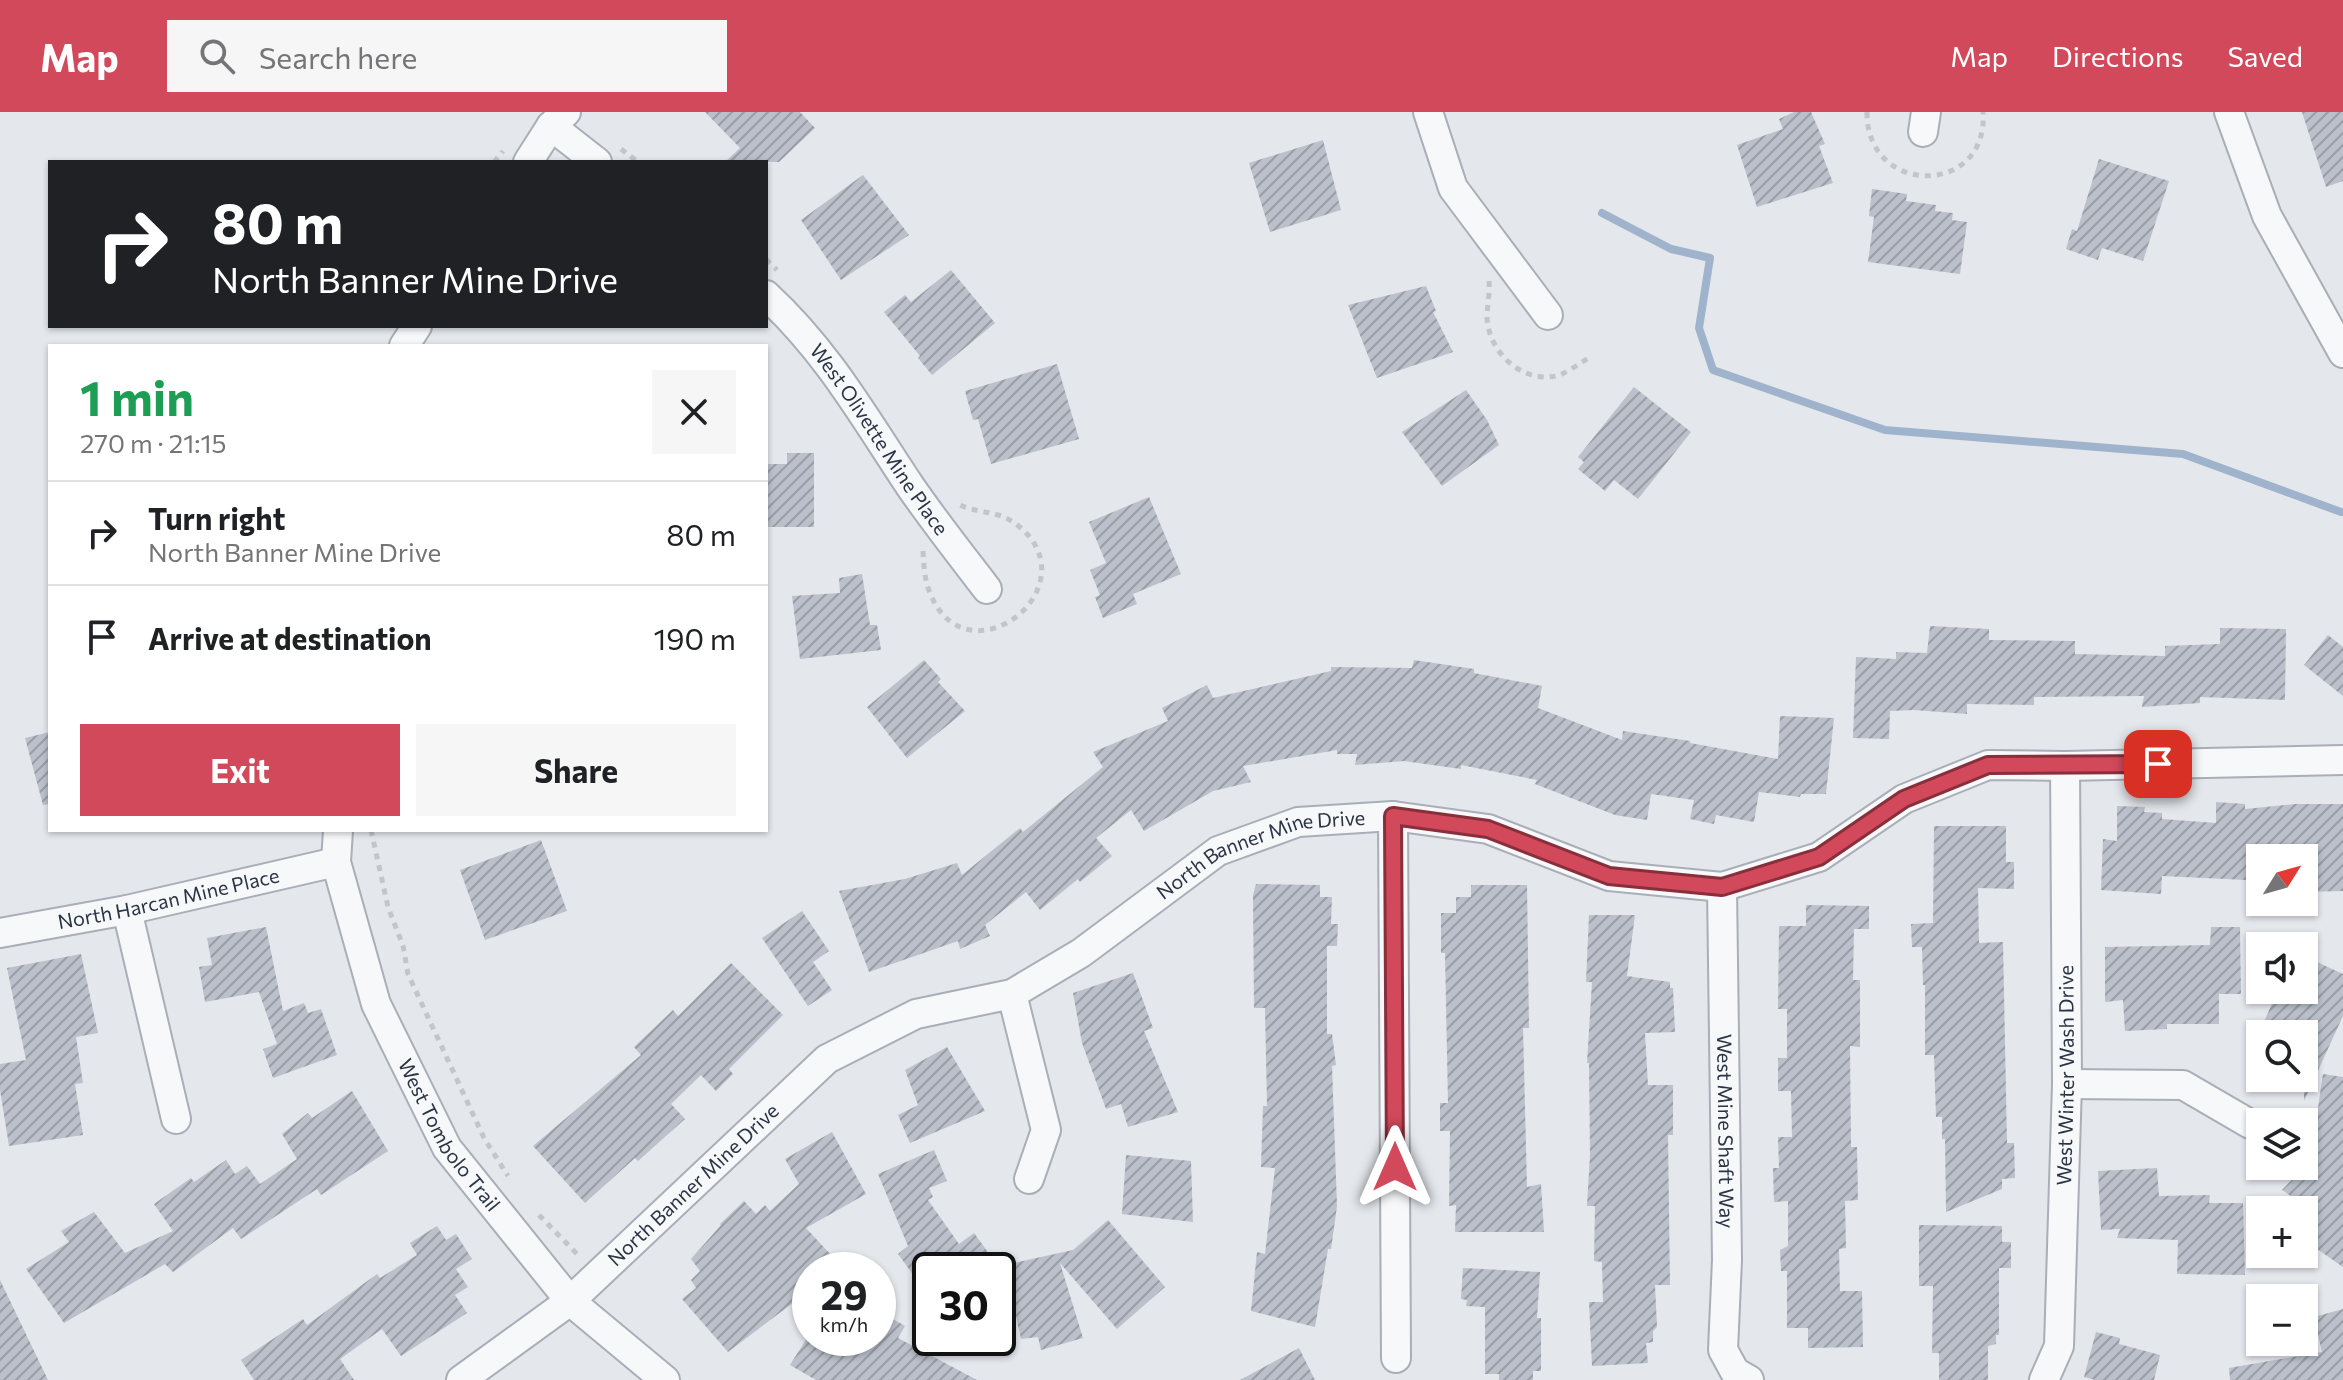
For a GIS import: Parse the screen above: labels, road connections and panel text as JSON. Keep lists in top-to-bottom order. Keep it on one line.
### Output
{"streets":{"street":["West Olivette Mine Place","North Banner Mine Drive","North Harcan Mine Place","West Winter Wash Drive","West Mine Shaft Way","West Tombolo Trail"]},"crossings":[["North Banner Mine Drive","West Winter Wash Drive"],["North Banner Mine Drive","West Mine Shaft Way"],["North Banner Mine Drive","West Tombolo Trail"],["North Harcan Mine Place","West Tombolo Trail"]],"north":"top right","page":{"header":"Map","search":"Search here","nav":["Map","Directions","Saved"],"turn":["80 m","North Banner Mine Drive"],"heading":["1 min","270 m · 21:15"],"list":[{"name":"Turn right","note":"North Banner Mine Drive","value":"80 m"},{"name":"Arrive at destination","value":"190 m"}],"buttons":["Exit","Share"],"map_buttons":["+","−"],"speed":"29 km/h","limit":"30"}}
